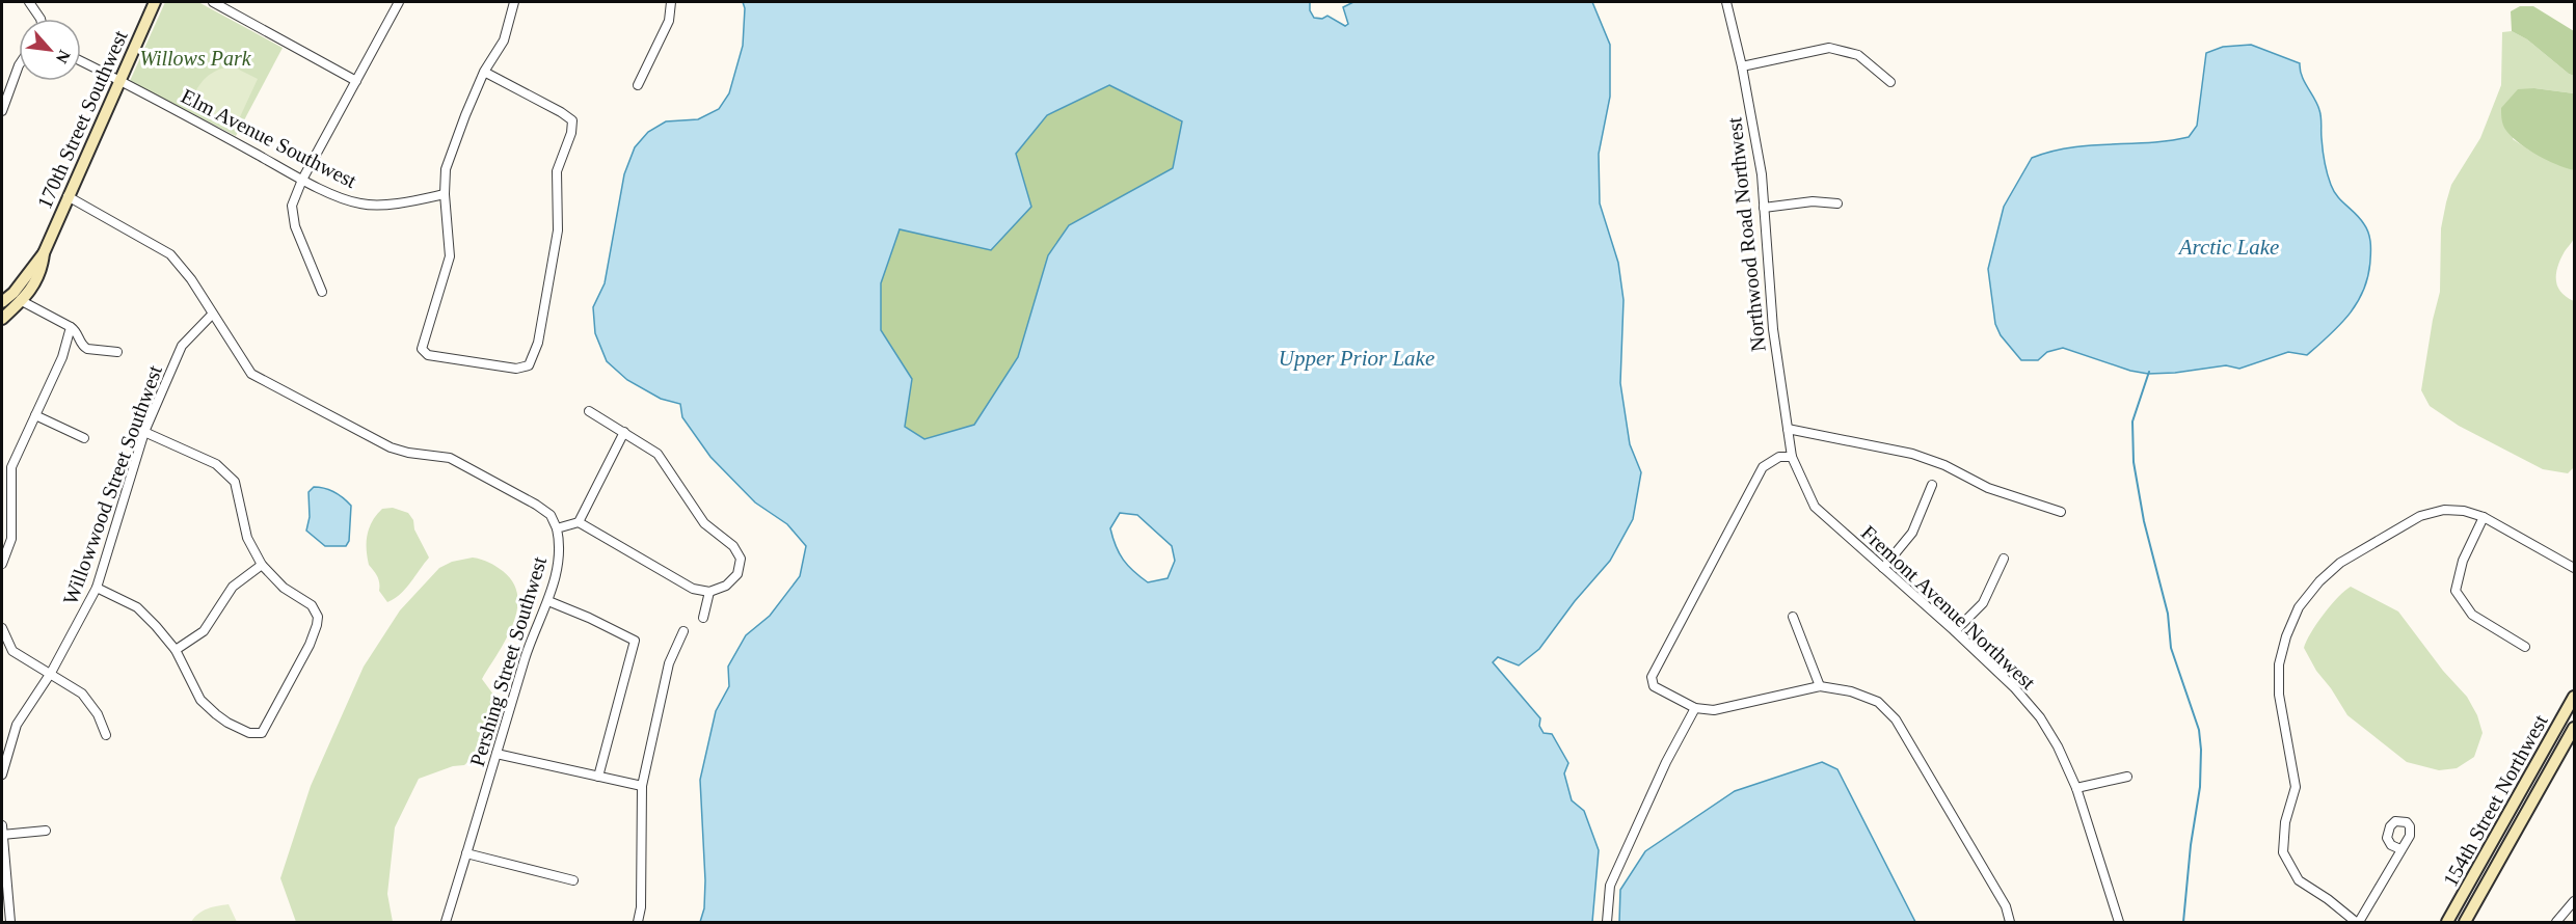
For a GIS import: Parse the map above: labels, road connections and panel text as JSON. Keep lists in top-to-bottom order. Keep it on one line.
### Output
{"streets":{"street":["170th Street Southwest","Elm Avenue Southwest","Northwood Road Northwest","Willowwood Street Southwest","Fremont Avenue Northwest","Pershing Street Southwest","154th Street Northwest"]},"crossings":[["170th Street Southwest","Elm Avenue Southwest"],["Northwood Road Northwest","Fremont Avenue Northwest"]],"water":["Arctic Lake","Upper Prior Lake"],"parks":["Willows Park"],"north":"bottom right"}
